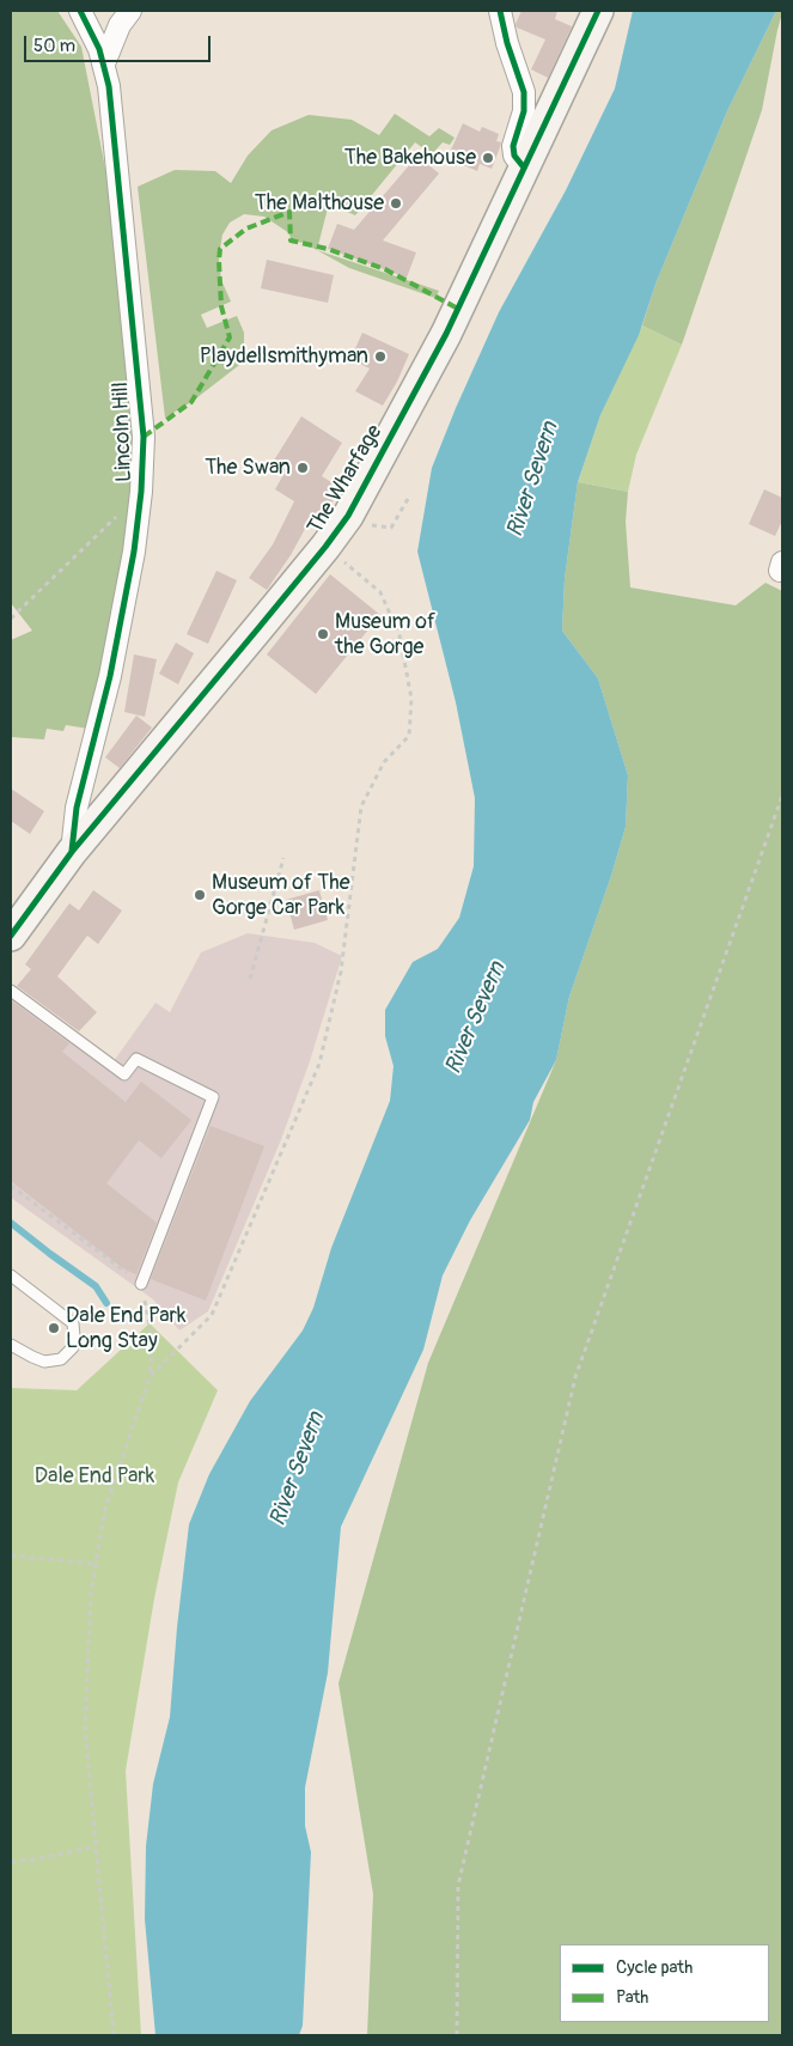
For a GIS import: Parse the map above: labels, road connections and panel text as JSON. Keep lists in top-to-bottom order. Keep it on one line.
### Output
{"streets":{"street":["Lincoln Hill","The Wharfage"]},"crossings":[["Lincoln Hill","The Wharfage"]],"water":["River Severn"],"parks":["Dale End Park"],"places":["The Bakehouse","The Malthouse","Playdellsmithyman","The Swan","Museum of the Gorge","Museum of The Gorge Car Park","Dale End Park Long Stay"],"legend":["Cycle path","Path"],"scale_bar":"50 m"}
